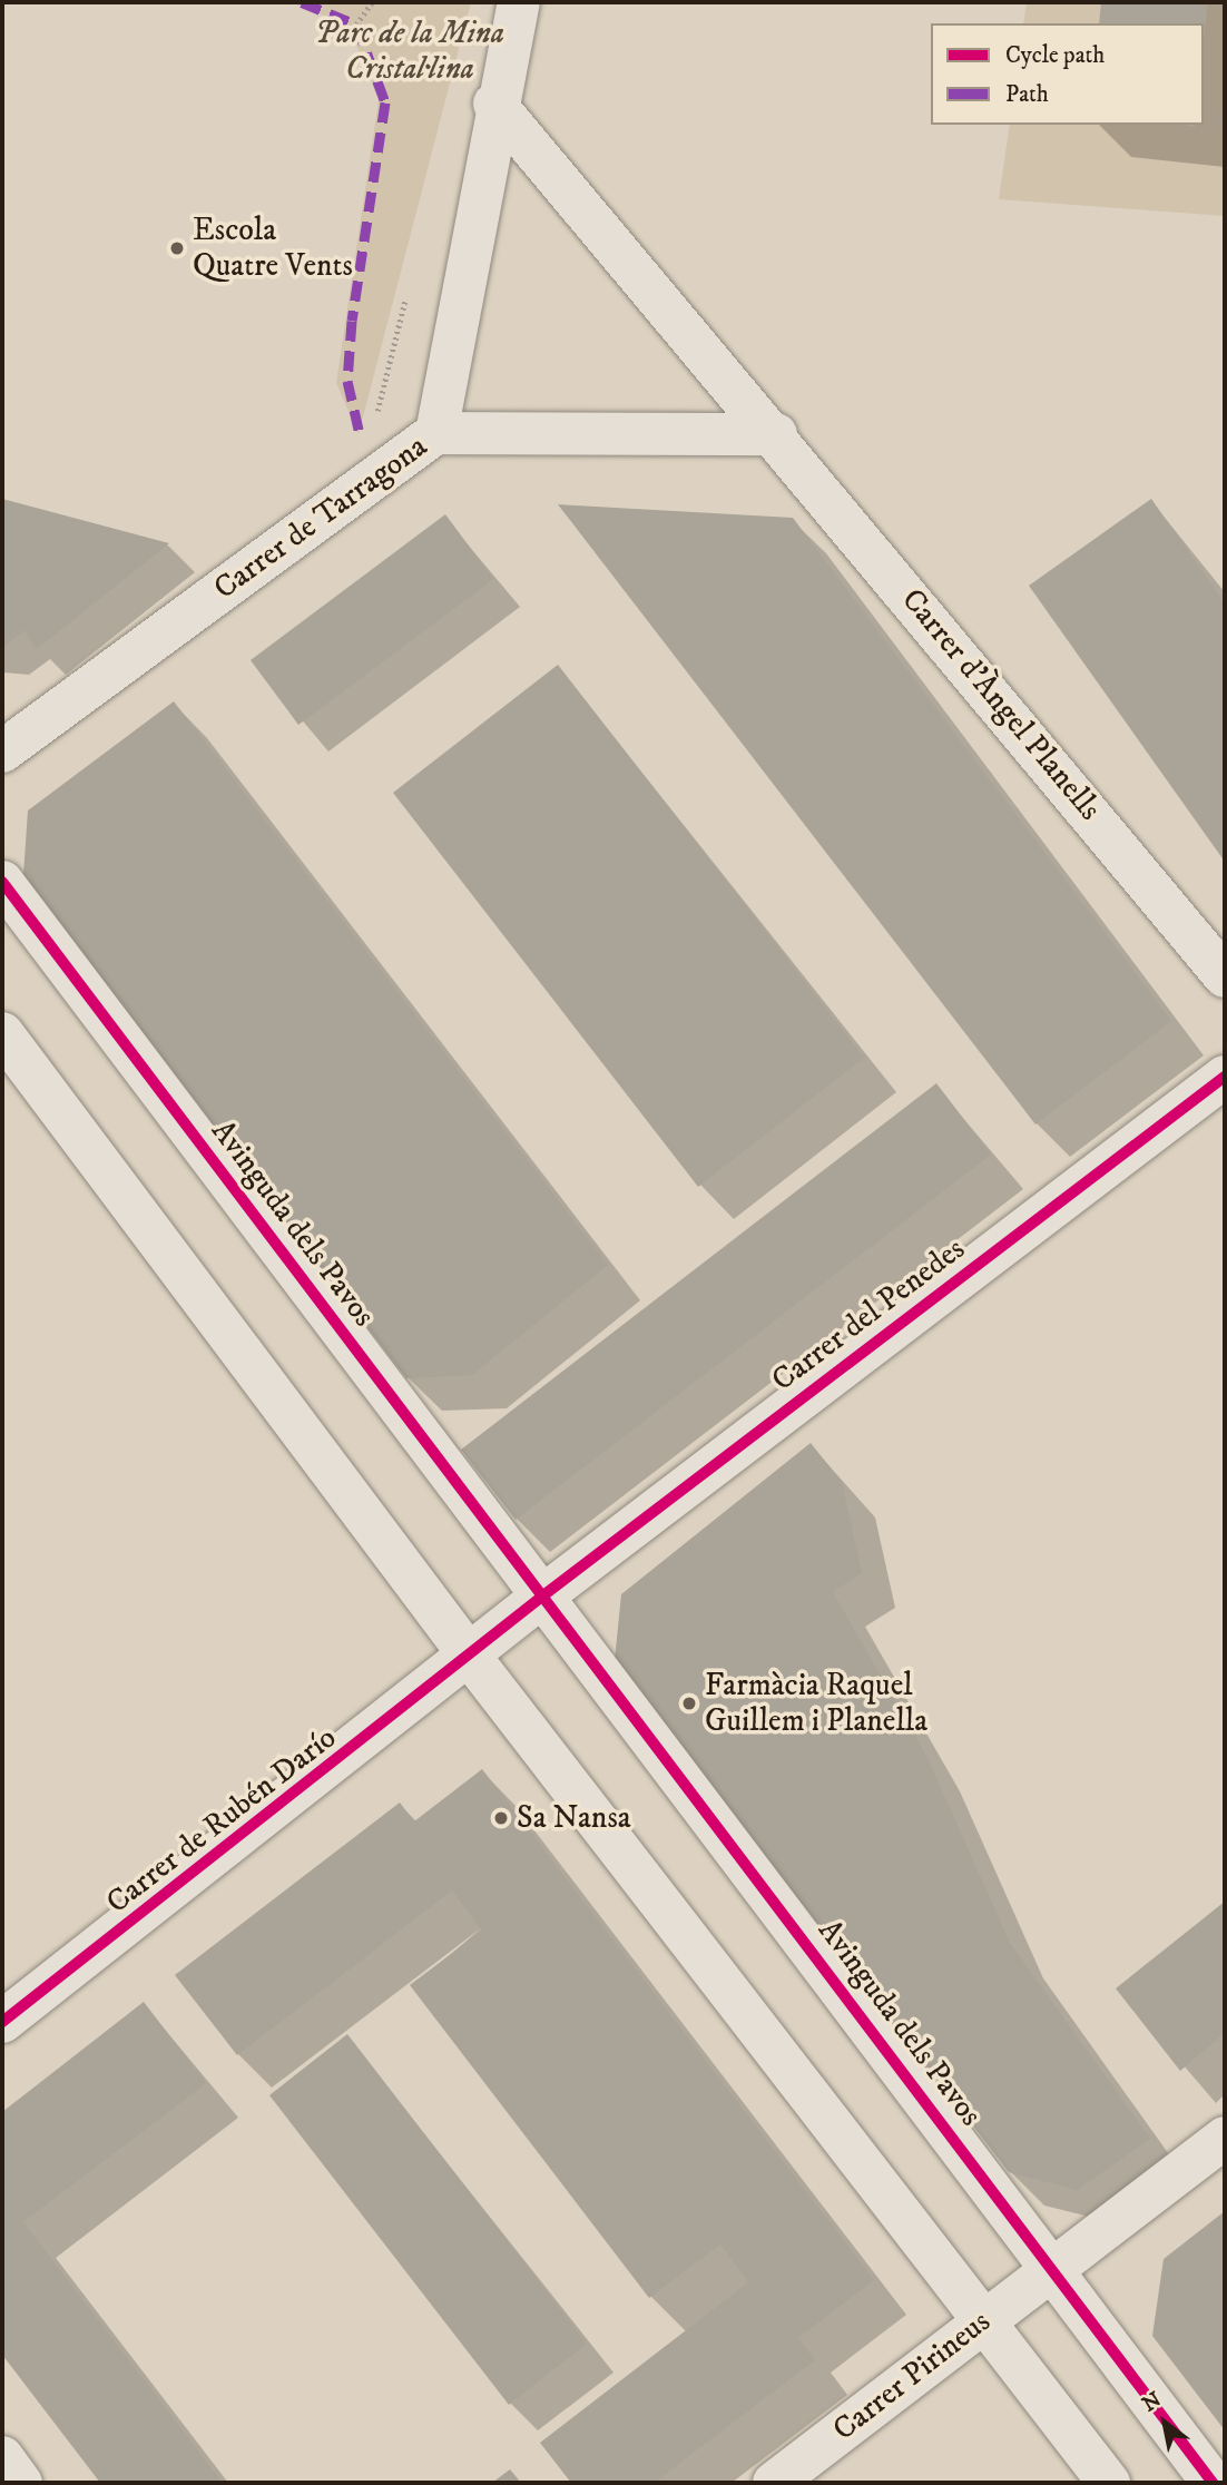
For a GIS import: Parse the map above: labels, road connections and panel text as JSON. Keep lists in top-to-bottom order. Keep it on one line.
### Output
{"streets":{"street":["Carrer de Tarragona","Carrer d'Àngel Planells","Avinguda dels Pavos","Carrer del Penedes","Carrer de Rubén Darío","Carrer Pirineus"]},"crossings":[["Carrer de Tarragona","Carrer d'Àngel Planells"],["Avinguda dels Pavos","Carrer del Penedes"],["Avinguda dels Pavos","Carrer Pirineus"]],"parks":["Parc de la Mina Cristal·lina"],"places":["Escola Quatre Vents","Farmàcia Raquel Guillem i Planella","Sa Nansa"],"legend":["Cycle path","Path"],"north":"top left"}
